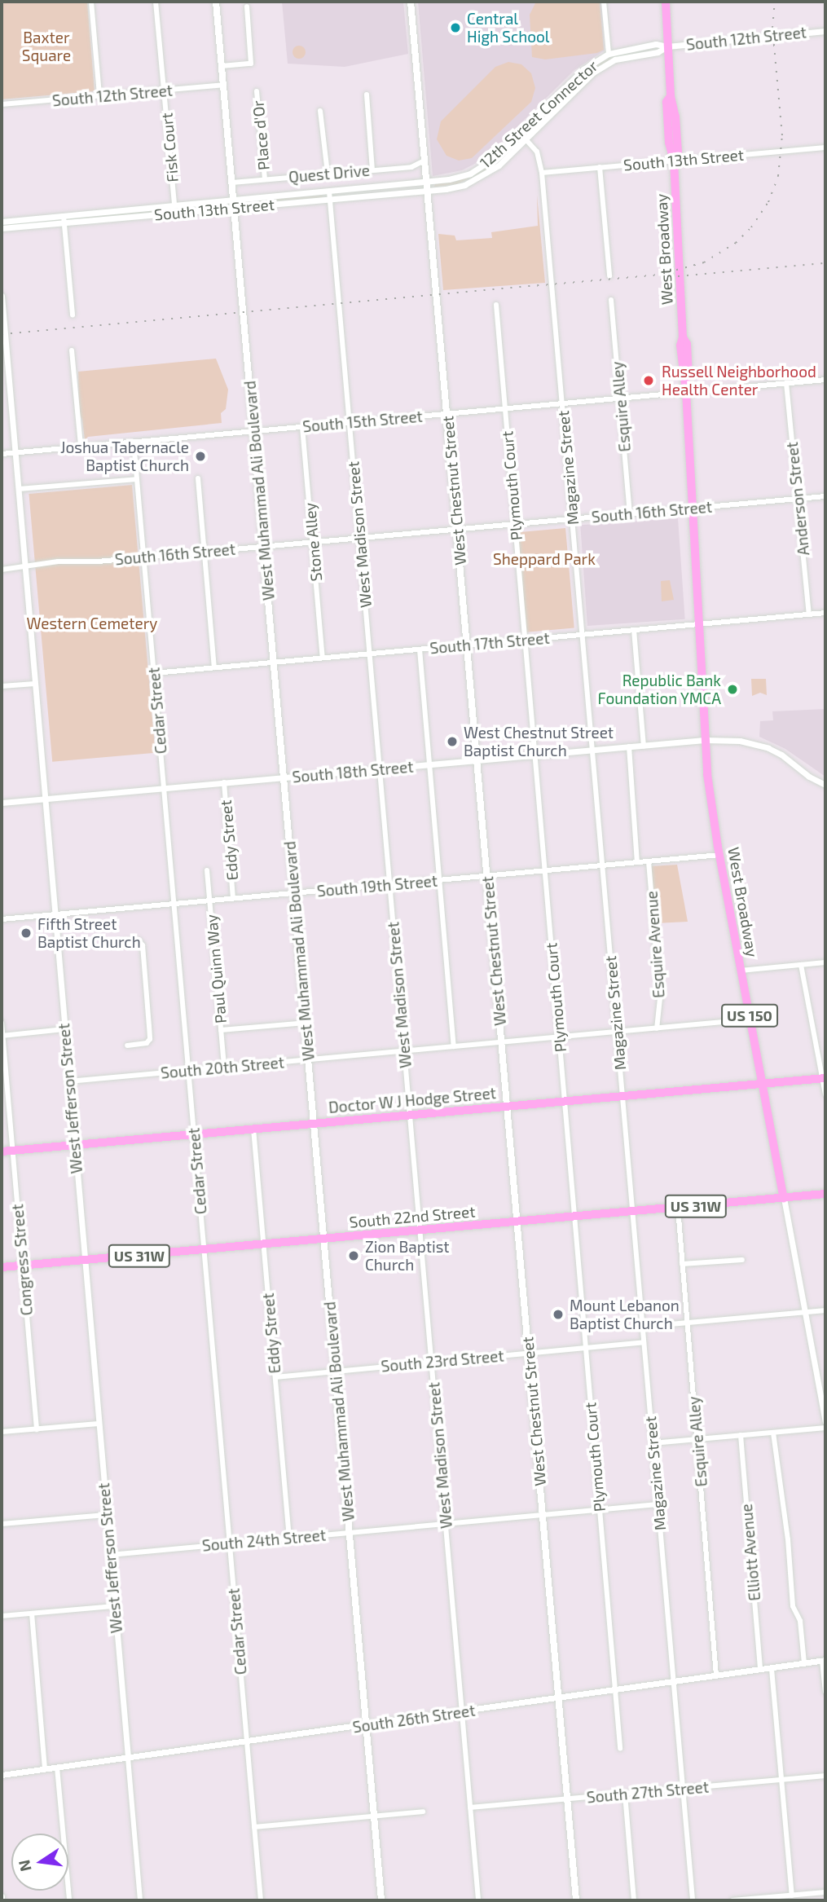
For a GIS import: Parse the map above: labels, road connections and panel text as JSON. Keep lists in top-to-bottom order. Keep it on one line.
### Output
{"streets":{"main road":["West Broadway","West Muhammad Ali Boulevard","West Chestnut Street","US 150","Doctor W J Hodge Street","US 31W","South 22nd Street"],"street":["South 12th Street","12th Street Connector","Place d'Or","Fisk Court","South 13th Street","Quest Drive","Esquire Alley","South 15th Street","Magazine Street","Plymouth Court","Anderson Street","South 16th Street","West Madison Street","Stone Alley","South 17th Street","Cedar Street","South 18th Street","Eddy Street","South 19th Street","Esquire Avenue","Paul Quinn Way","South 20th Street","West Jefferson Street","Congress Street","South 23rd Street","South 24th Street","Elliott Avenue","South 26th Street","South 27th Street"]},"crossings":[["South 12th Street","12th Street Connector"],["South 12th Street","Fisk Court"],["South 12th Street","West Broadway"],["South 12th Street","West Muhammad Ali Boulevard"],["12th Street Connector","South 13th Street"],["12th Street Connector","West Broadway"],["12th Street Connector","Magazine Street"],["12th Street Connector","West Chestnut Street"],["Place d'Or","Quest Drive"],["Fisk Court","South 13th Street"],["South 13th Street","West Broadway"],["South 13th Street","Magazine Street"],["South 13th Street","West Muhammad Ali Boulevard"],["South 13th Street","West Chestnut Street"],["South 13th Street","West Madison Street"],["Quest Drive","West Muhammad Ali Boulevard"],["Quest Drive","West Chestnut Street"],["West Broadway","South 15th Street"],["West Broadway","South 16th Street"],["West Broadway","South 17th Street"],["West Broadway","South 18th Street"],["West Broadway","South 19th Street"],["West Broadway","South 20th Street"],["West Broadway","Doctor W J Hodge Street"],["West Broadway","South 22nd Street"],["Esquire Alley","South 15th Street"],["Esquire Alley","South 16th Street"],["Esquire Alley","South 22nd Street"],["Esquire Alley","South 26th Street"],["South 15th Street","Magazine Street"],["South 15th Street","Plymouth Court"],["South 15th Street","West Muhammad Ali Boulevard"],["South 15th Street","West Chestnut Street"],["South 15th Street","Anderson Street"],["South 15th Street","West Madison Street"],["South 15th Street","Stone Alley"],["South 15th Street","Cedar Street"],["South 15th Street","West Jefferson Street"],["Magazine Street","South 16th Street"],["Magazine Street","South 17th Street"],["Magazine Street","South 18th Street"],["Magazine Street","South 19th Street"],["Magazine Street","South 20th Street"],["Magazine Street","Doctor W J Hodge Street"],["Magazine Street","South 22nd Street"],["Magazine Street","South 23rd Street"],["Magazine Street","South 24th Street"],["Magazine Street","South 26th Street"],["Magazine Street","South 27th Street"],["Plymouth Court","South 16th Street"],["Plymouth Court","South 17th Street"],["Plymouth Court","South 18th Street"],["Plymouth Court","South 19th Street"],["Plymouth Court","South 20th Street"],["Plymouth Court","Doctor W J Hodge Street"],["Plymouth Court","South 22nd Street"],["Plymouth Court","South 23rd Street"],["Plymouth Court","South 24th Street"],["Plymouth Court","South 26th Street"],["West Muhammad Ali Boulevard","South 16th Street"],["West Muhammad Ali Boulevard","South 17th Street"],["West Muhammad Ali Boulevard","South 18th Street"],["West Muhammad Ali Boulevard","South 19th Street"],["West Muhammad Ali Boulevard","South 20th Street"],["West Muhammad Ali Boulevard","Doctor W J Hodge Street"],["West Muhammad Ali Boulevard","South 22nd Street"],["West Muhammad Ali Boulevard","South 23rd Street"],["West Muhammad Ali Boulevard","South 24th Street"],["West Muhammad Ali Boulevard","South 26th Street"],["West Chestnut Street","South 16th Street"],["West Chestnut Street","South 17th Street"],["West Chestnut Street","South 18th Street"],["West Chestnut Street","South 19th Street"],["West Chestnut Street","South 20th Street"],["West Chestnut Street","Doctor W J Hodge Street"],["West Chestnut Street","South 22nd Street"],["West Chestnut Street","South 23rd Street"],["West Chestnut Street","South 24th Street"],["West Chestnut Street","South 26th Street"],["West Chestnut Street","South 27th Street"],["Anderson Street","South 16th Street"],["Anderson Street","South 17th Street"],["South 16th Street","West Madison Street"],["South 16th Street","Stone Alley"],["South 16th Street","Cedar Street"],["South 16th Street","West Jefferson Street"],["West Madison Street","South 17th Street"],["West Madison Street","South 18th Street"],["West Madison Street","South 19th Street"],["West Madison Street","South 20th Street"],["West Madison Street","Doctor W J Hodge Street"],["West Madison Street","South 22nd Street"],["West Madison Street","South 23rd Street"],["West Madison Street","South 24th Street"],["West Madison Street","South 26th Street"],["West Madison Street","South 27th Street"],["Stone Alley","South 17th Street"],["South 17th Street","Cedar Street"],["Cedar Street","South 18th Street"],["Cedar Street","South 19th Street"],["Cedar Street","South 20th Street"],["Cedar Street","Doctor W J Hodge Street"],["Cedar Street","South 22nd Street"],["Cedar Street","South 24th Street"],["Cedar Street","South 26th Street"],["South 18th Street","Eddy Street"],["South 18th Street","West Jefferson Street"],["Eddy Street","South 19th Street"],["Eddy Street","Doctor W J Hodge Street"],["Eddy Street","South 22nd Street"],["Eddy Street","South 23rd Street"],["Eddy Street","South 24th Street"],["South 19th Street","Esquire Avenue"],["South 19th Street","Paul Quinn Way"],["South 19th Street","West Jefferson Street"],["Esquire Avenue","South 20th Street"],["Paul Quinn Way","South 20th Street"],["South 20th Street","West Jefferson Street"],["West Jefferson Street","Doctor W J Hodge Street"],["West Jefferson Street","South 22nd Street"],["West Jefferson Street","South 24th Street"],["West Jefferson Street","South 26th Street"],["Doctor W J Hodge Street","Congress Street"],["South 22nd Street","Congress Street"],["Elliott Avenue","South 26th Street"]],"parks":["Baxter Square","Sheppard Park","Western Cemetery"],"places":["Central High School","Russell Neighborhood Health Center","Joshua Tabernacle Baptist Church","Republic Bank Foundation YMCA","West Chestnut Street Baptist Church","Fifth Street Baptist Church","Zion Baptist Church","Mount Lebanon Baptist Church"],"north":"left"}
